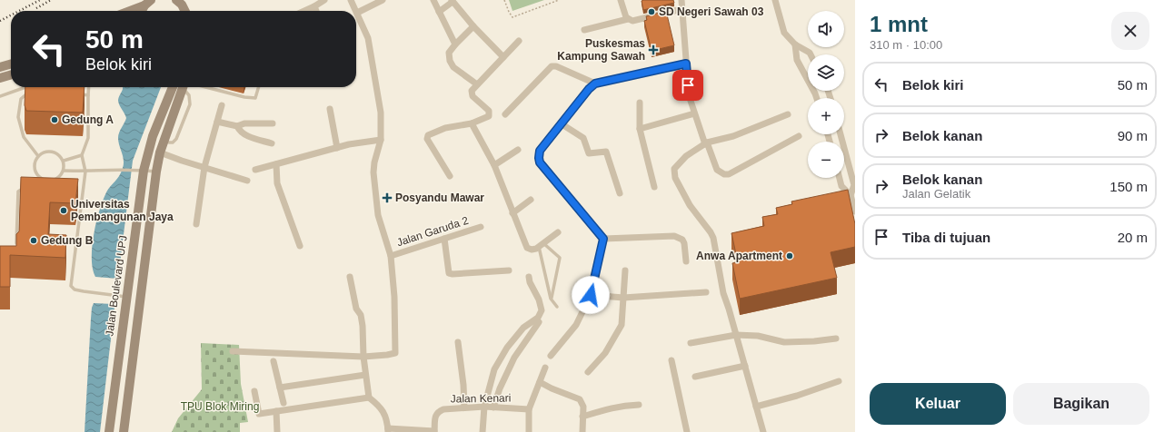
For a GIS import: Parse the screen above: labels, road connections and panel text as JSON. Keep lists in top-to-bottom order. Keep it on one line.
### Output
{"streets":{"street":["Jalan Garuda 2","Jalan Boulevard UPJ","Jalan Kenari"]},"parks":["TPU Blok Miring"],"places":{"other":["SD Negeri Sawah 03","Gedung A","Universitas Pembangunan Jaya","Gedung B","Anwa Apartment"],"health":["Puskesmas Kampung Sawah","Posyandu Mawar"]},"page":{"heading":["1 mnt","310 m · 10:00"],"map_buttons":["+","−"],"turn":["50 m","Belok kiri"],"list":[{"name":"Belok kiri","value":"50 m"},{"name":"Belok kanan","value":"90 m"},{"name":"Belok kanan","note":"Jalan Gelatik","value":"150 m"},{"name":"Tiba di tujuan","value":"20 m"}],"buttons":["Keluar","Bagikan"]}}
